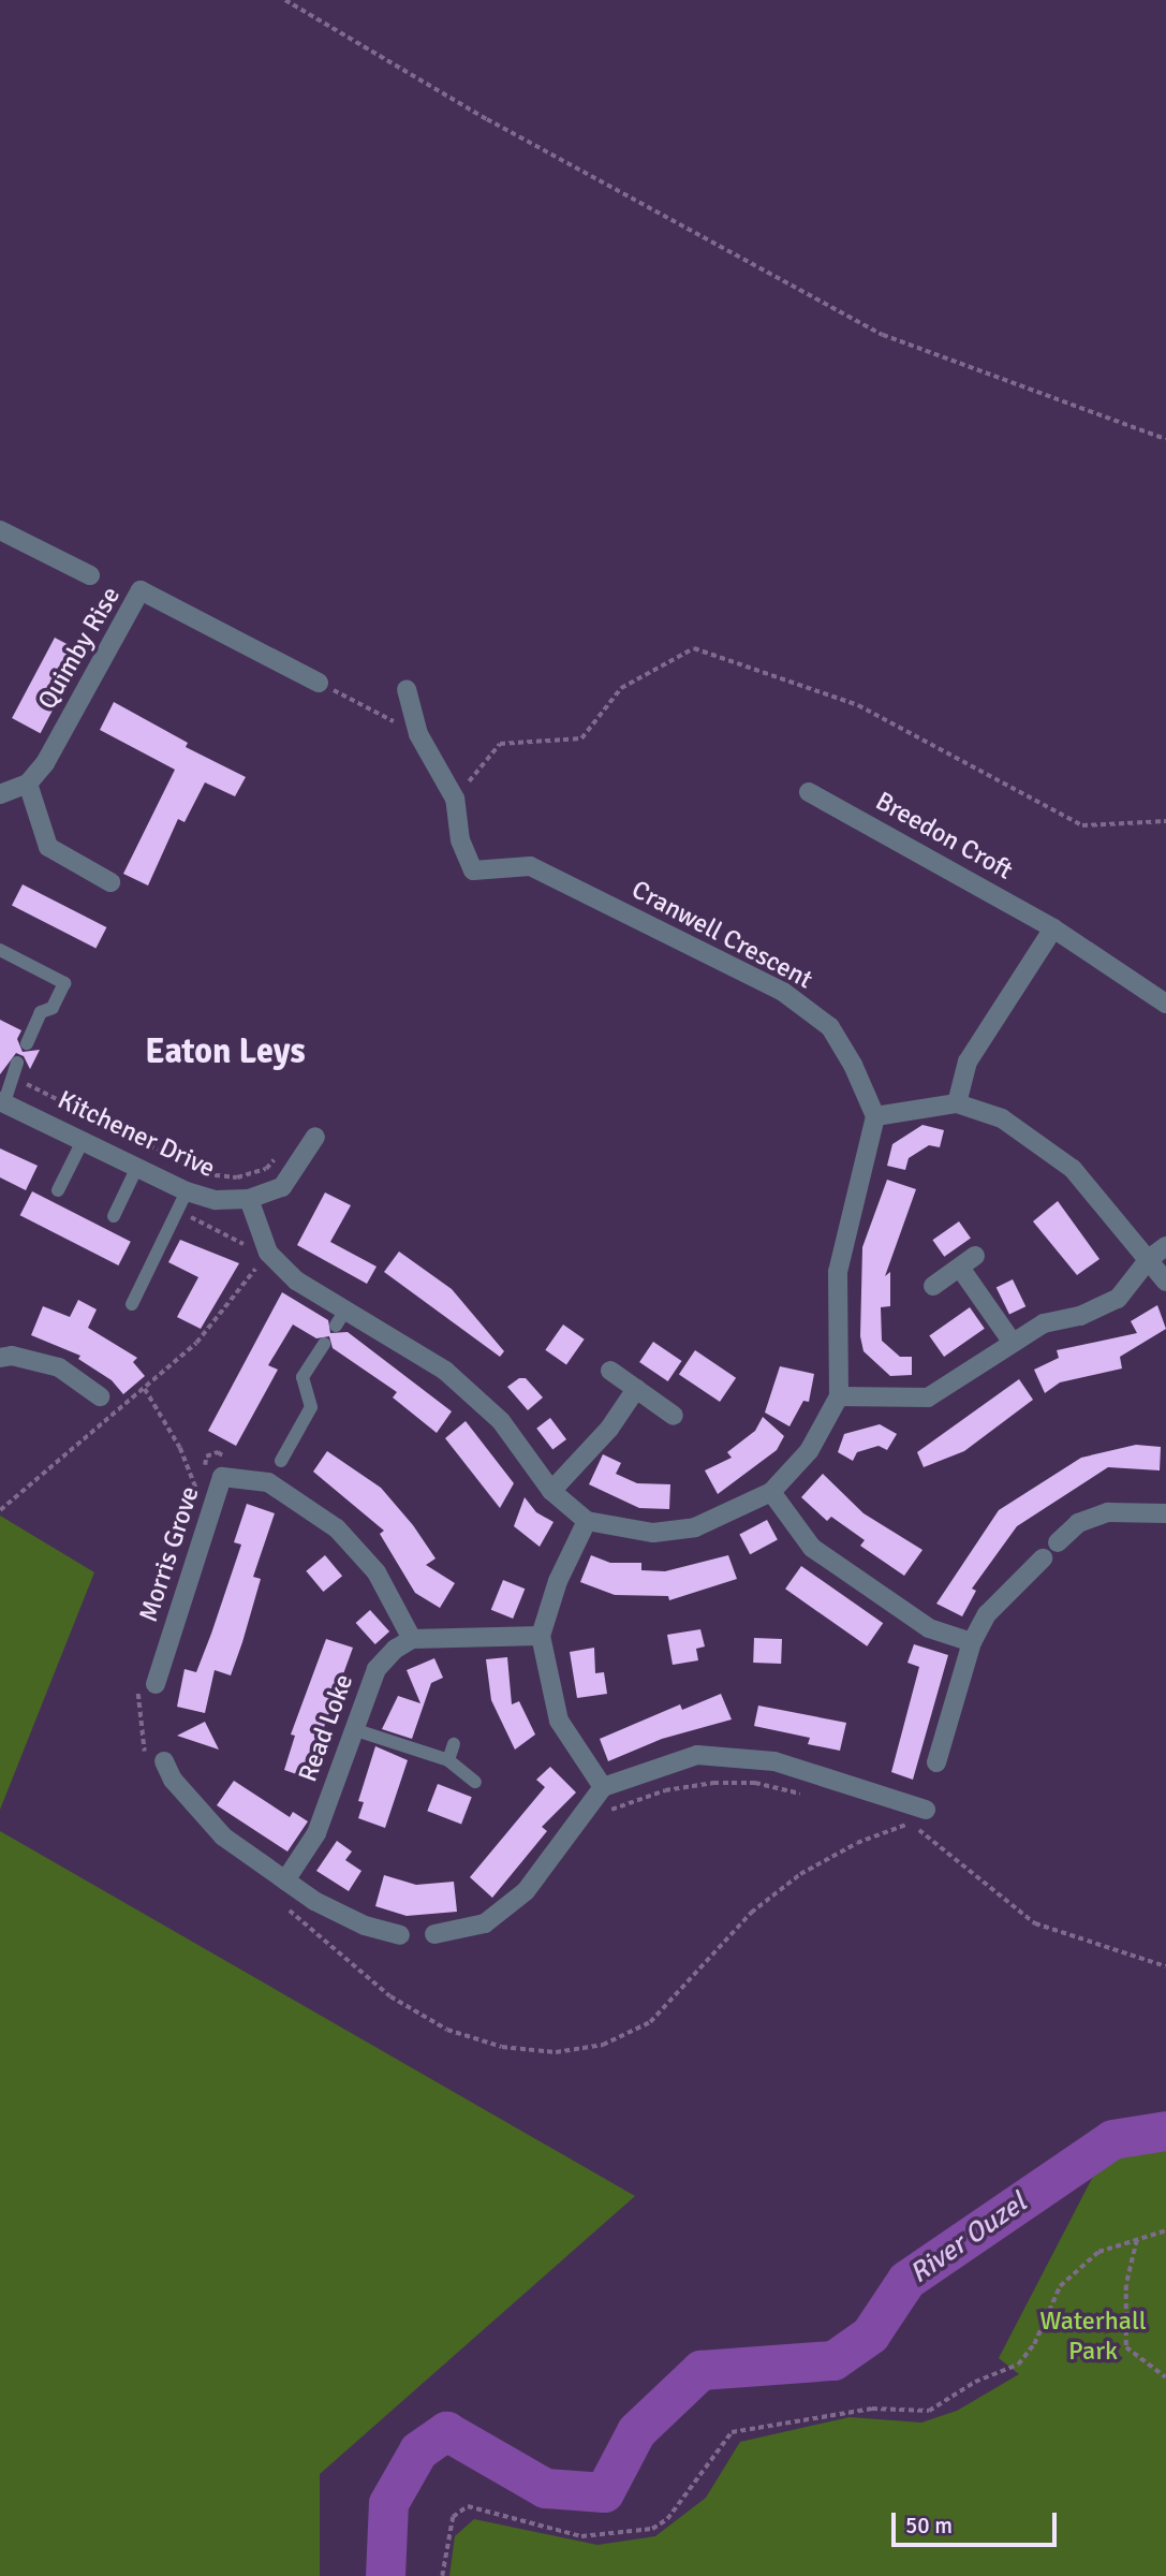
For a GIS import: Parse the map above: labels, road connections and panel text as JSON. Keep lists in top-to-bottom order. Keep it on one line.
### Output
{"streets":{"street":["Quimby Rise","Breedon Croft","Cranwell Crescent","Kitchener Drive","Morris Grove","Read Loke"]},"crossings":[["Morris Grove","Read Loke"]],"districts":["Eaton Leys"],"water":["River Ouzel"],"parks":["Waterhall Park"],"scale_bar":"50 m"}
